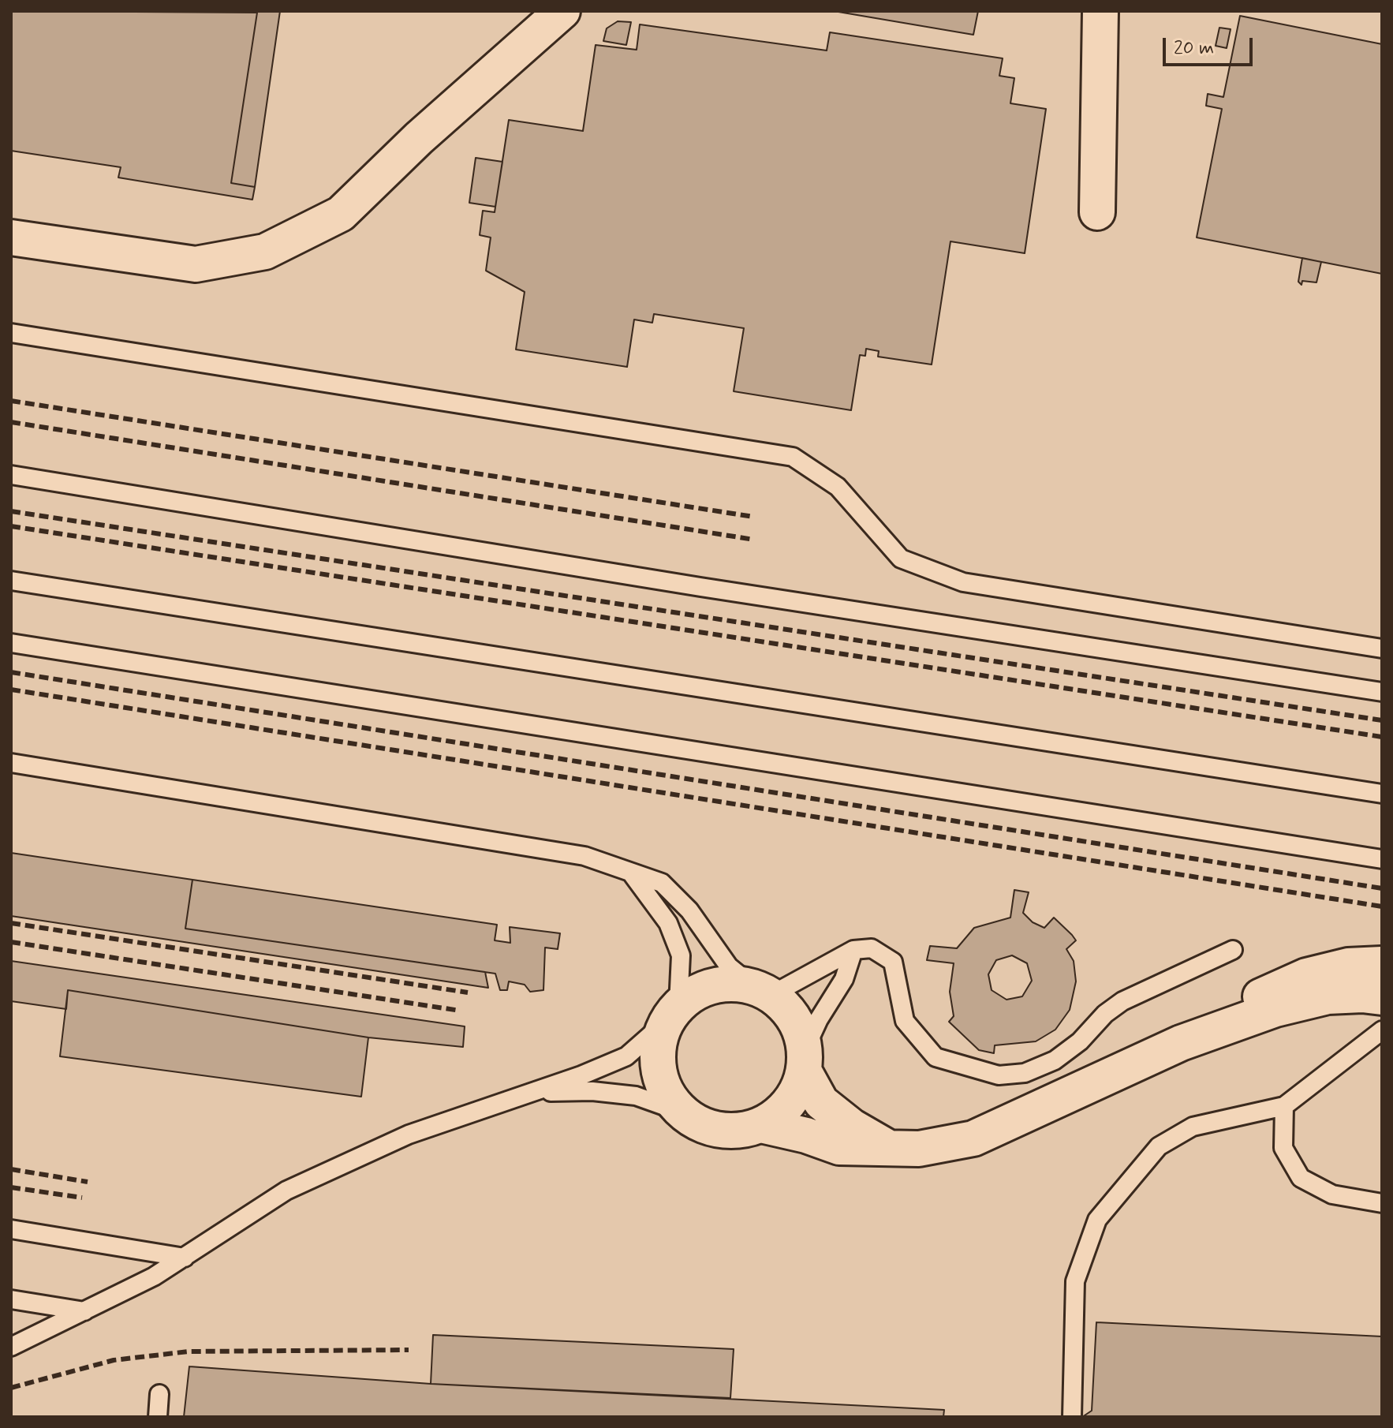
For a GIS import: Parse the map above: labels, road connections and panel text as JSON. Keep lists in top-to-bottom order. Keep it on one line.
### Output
{"scale_bar":"20 m"}
